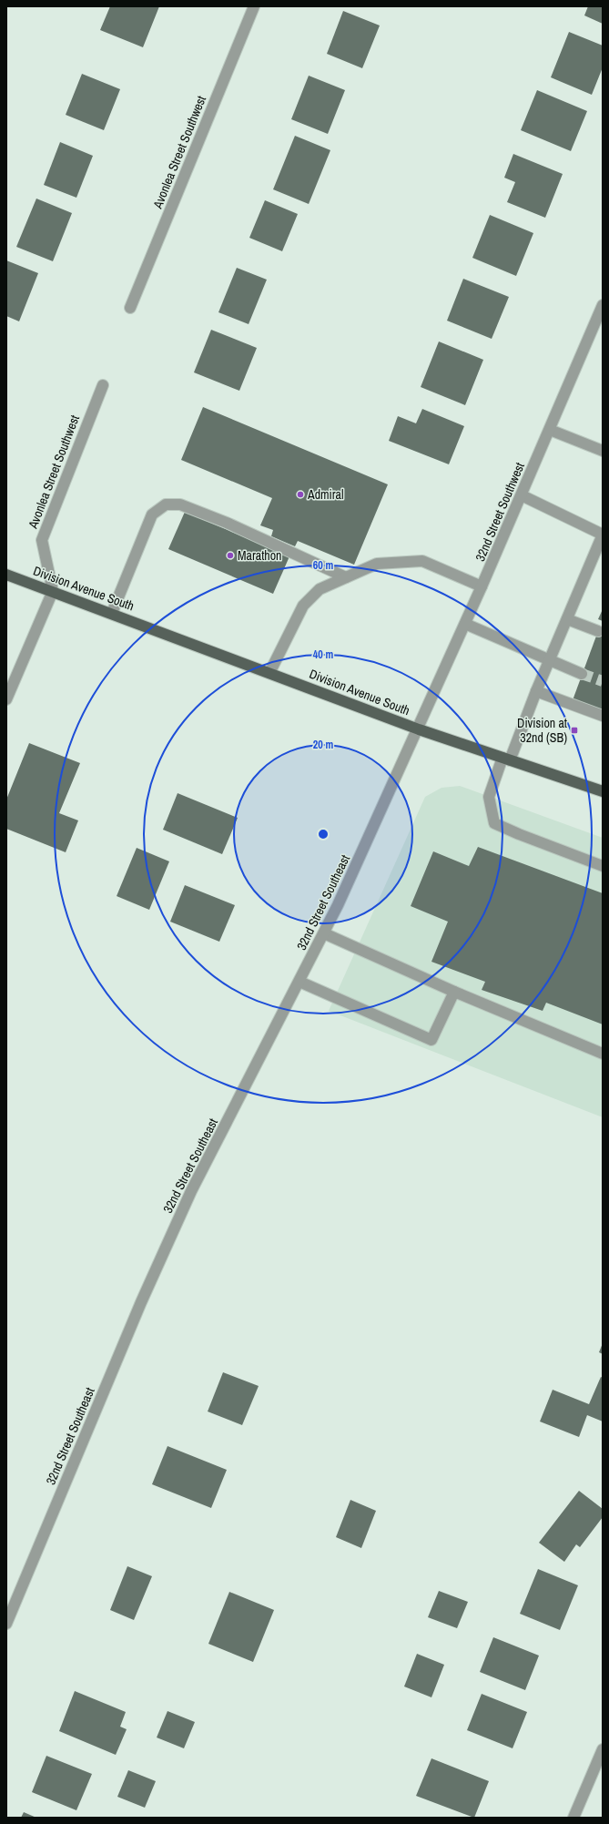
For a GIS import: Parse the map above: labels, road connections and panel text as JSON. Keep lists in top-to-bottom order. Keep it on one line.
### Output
{"streets":{"main road":["Division Avenue South"],"street":["Avonlea Street Southwest","32nd Street Southwest","32nd Street Southeast"]},"crossings":[["Avonlea Street Southwest","Division Avenue South"],["32nd Street Southwest","Division Avenue South"],["32nd Street Southwest","32nd Street Southeast"],["Division Avenue South","32nd Street Southeast"]],"places":{"other":["Admiral","Marathon"],"transit":["Division at 32nd (SB)"]},"rings":["60 m","40 m","20 m"]}
